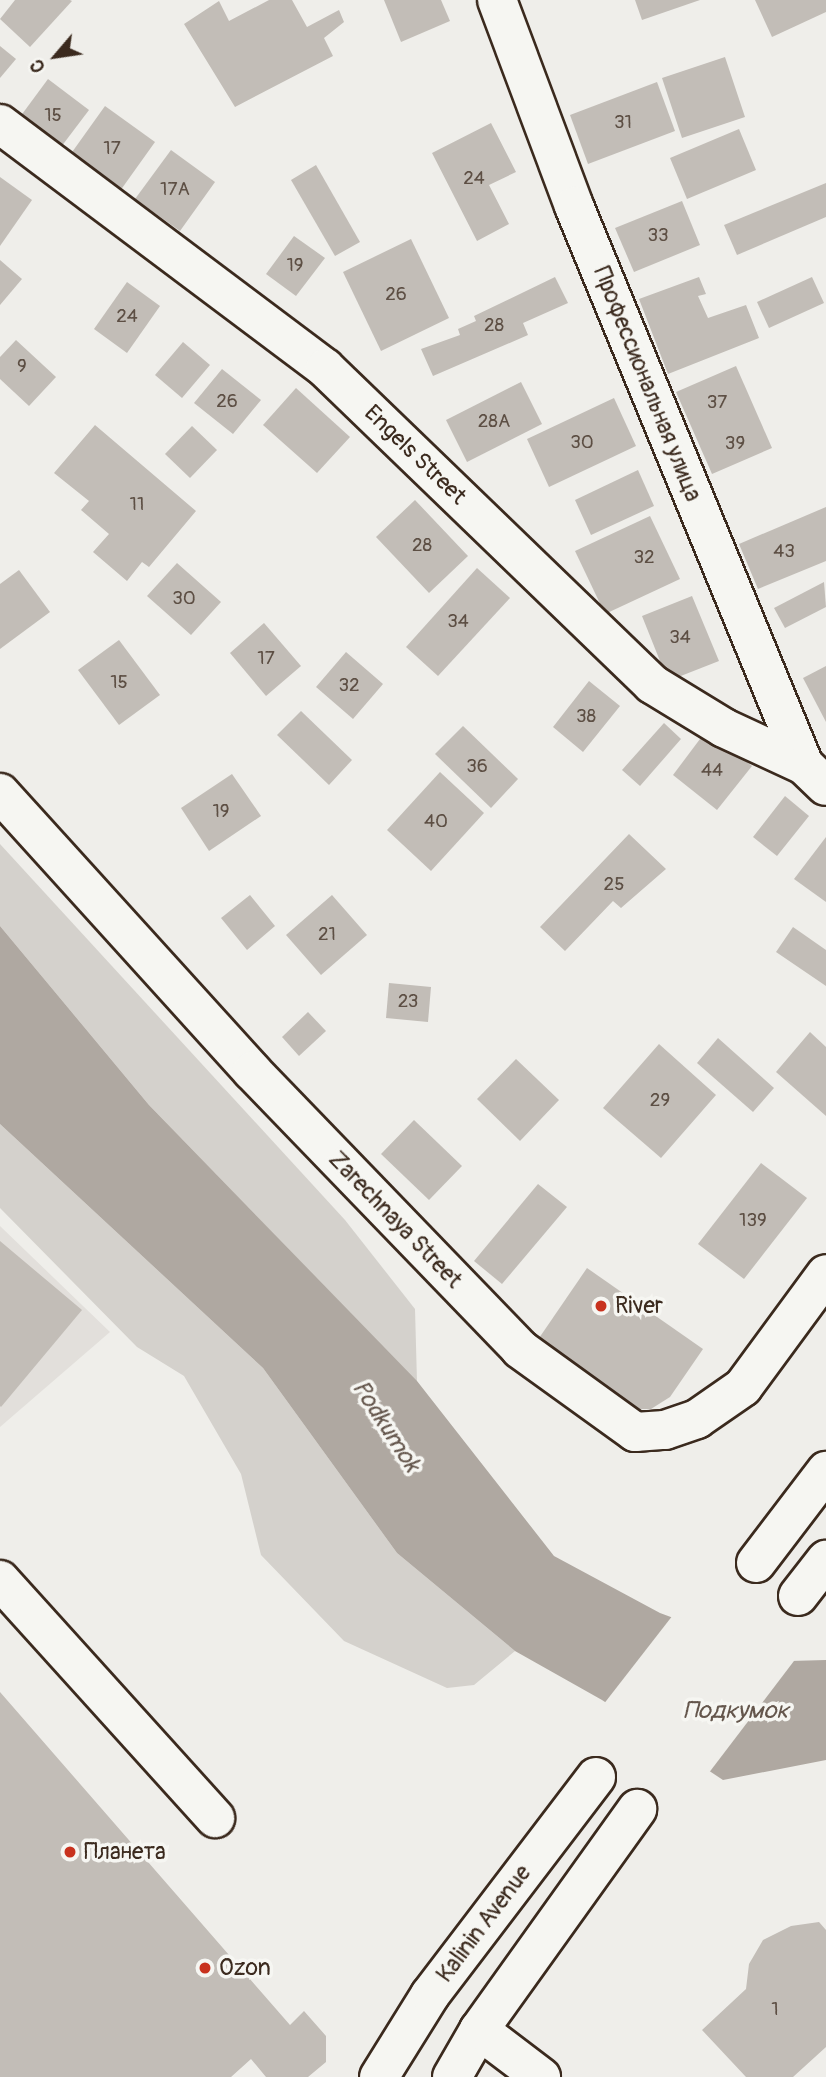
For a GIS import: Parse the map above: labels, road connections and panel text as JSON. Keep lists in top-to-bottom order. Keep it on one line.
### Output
{"streets":{"street":["Профессиональная улица","Engels Street","Zarechnaya Street","Kalinin Avenue"]},"crossings":[["Профессиональная улица","Engels Street"]],"water":["Podkumok","Подкумок"],"places":["River","Планета","Ozon"],"house_numbers":["15","31","17","24","17А","33","19","26","24","28","9","26","37","28А","30","39","11","28","43","32","30","34","34","17","15","32","38","36","44","19","40","25","21","23","29","139","1"],"north":"bottom left"}
